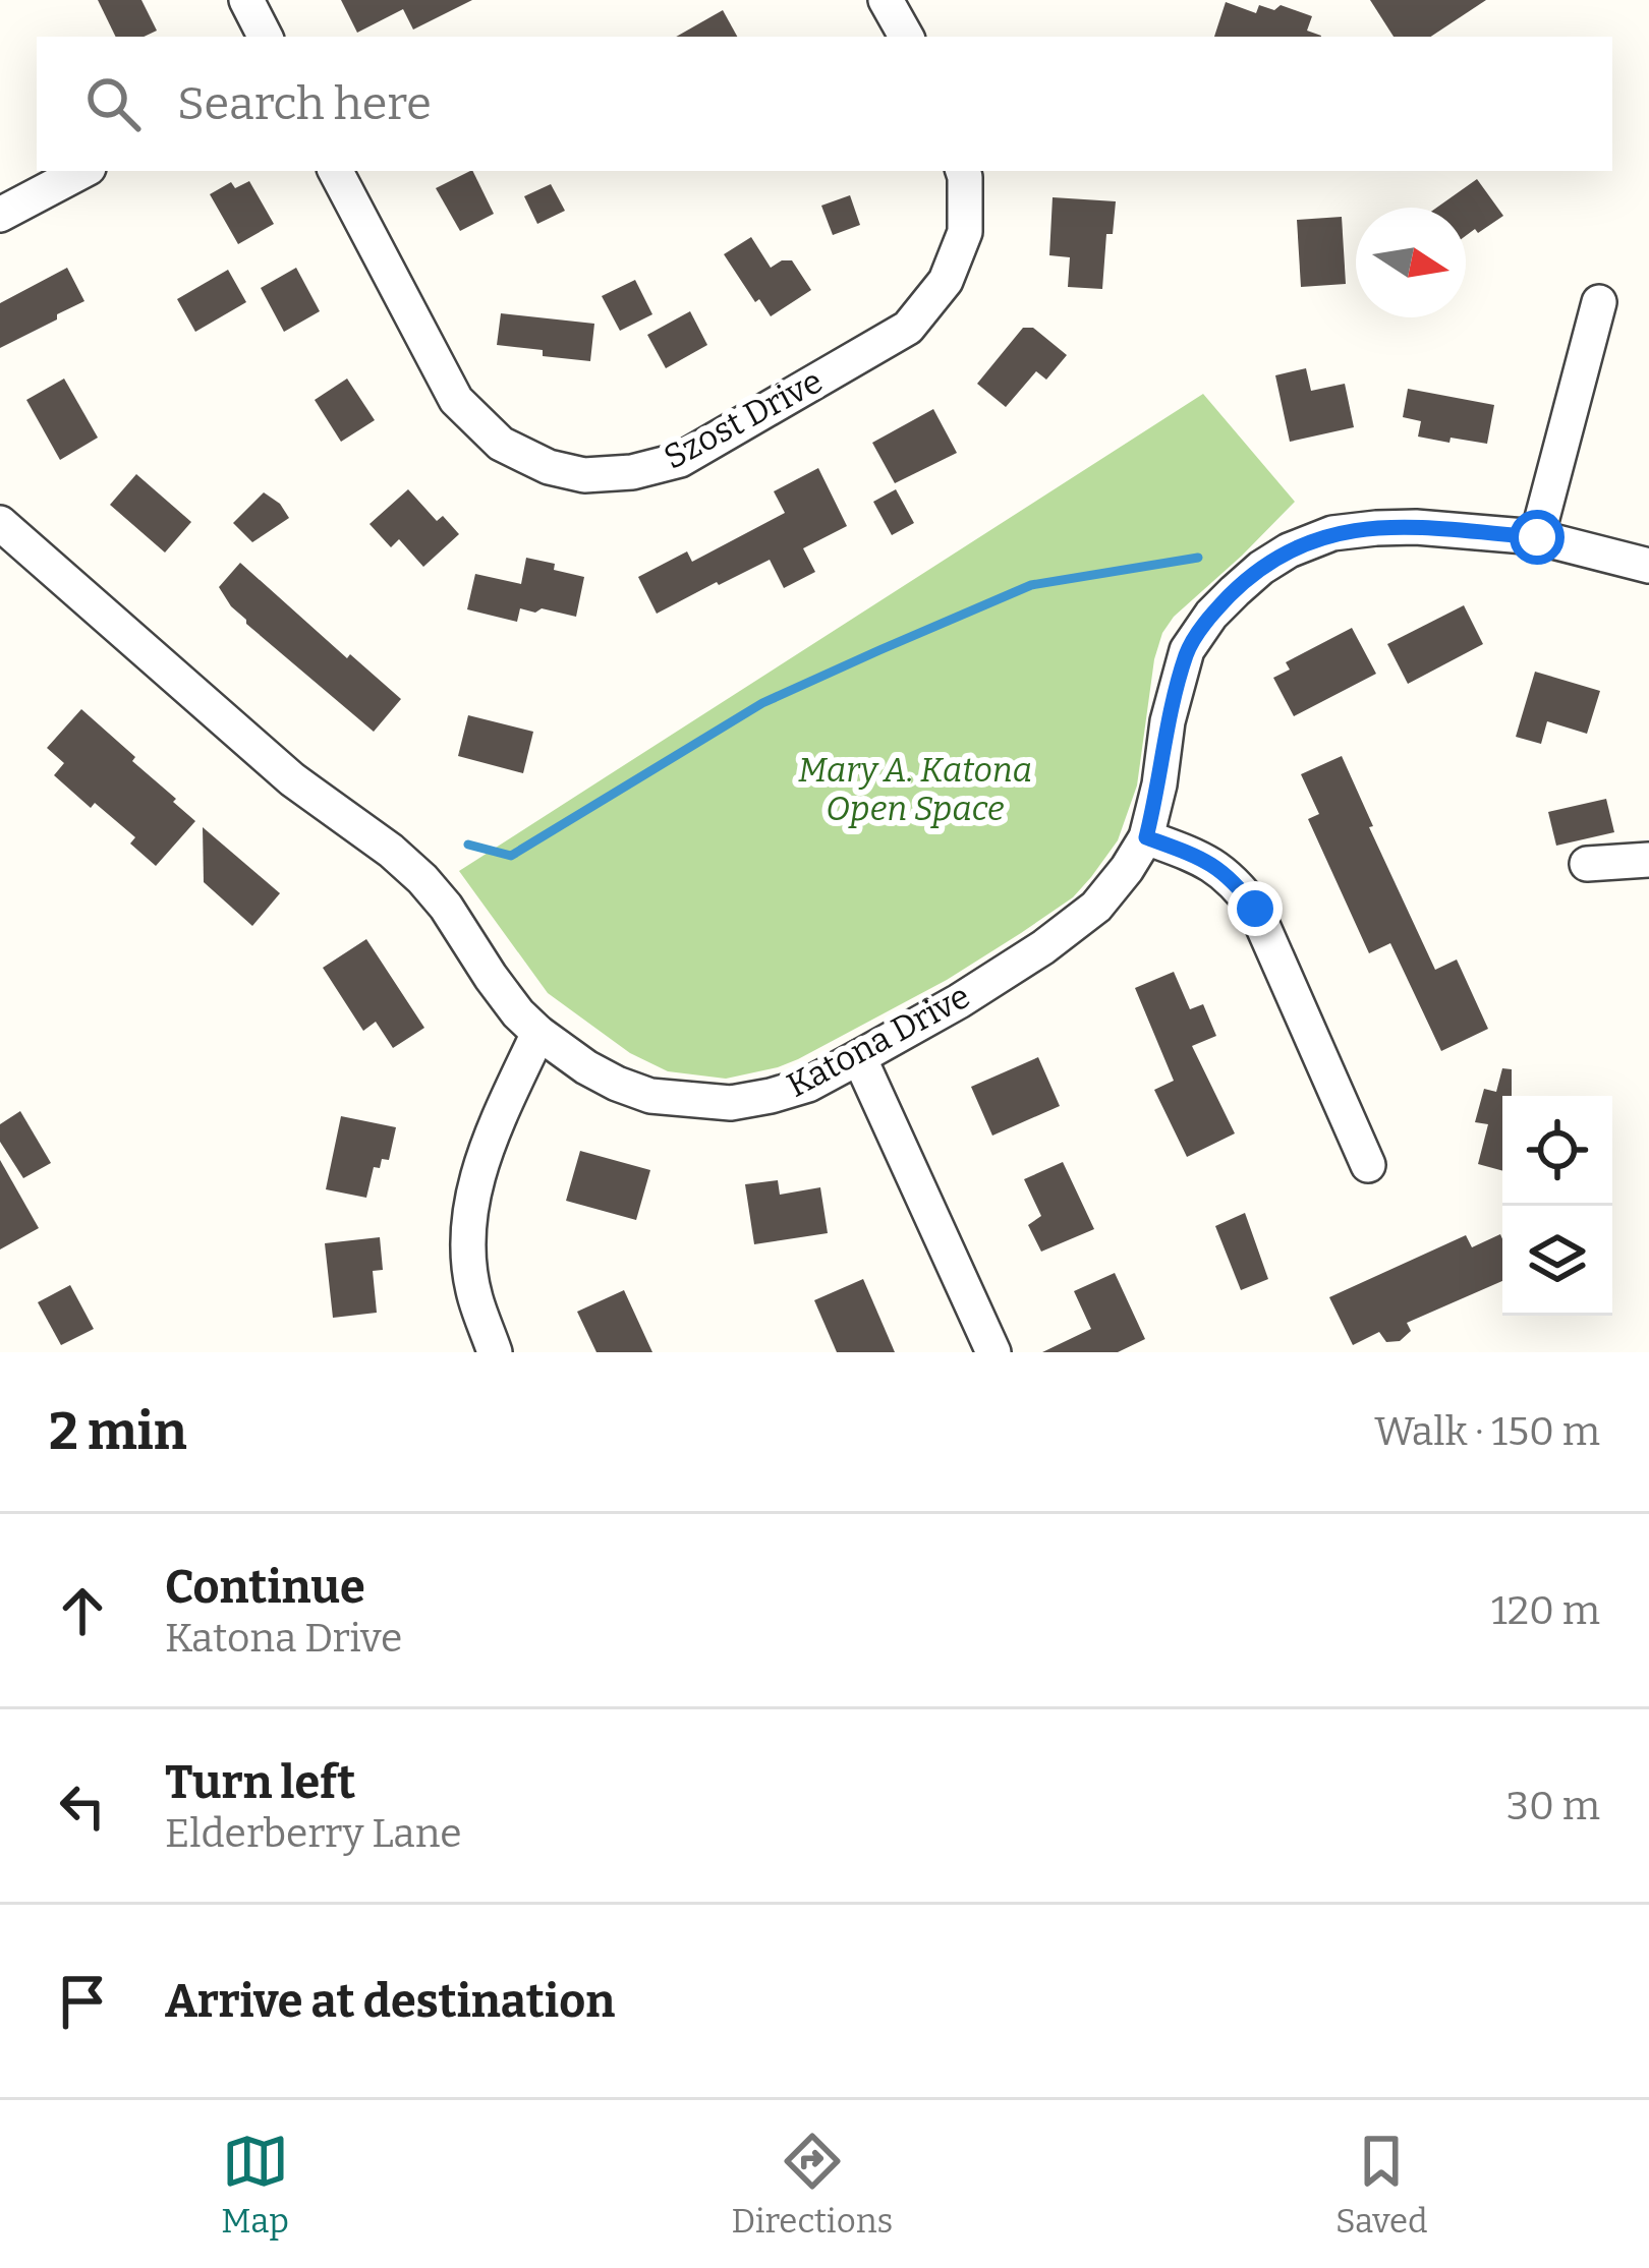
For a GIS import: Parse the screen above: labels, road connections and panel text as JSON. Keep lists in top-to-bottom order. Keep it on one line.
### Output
{"streets":{"street":["Szost Drive","Katona Drive"]},"parks":["Mary A. Katona Open Space"],"north":"right","page":{"search":"Search here","heading":["2 min","Walk · 150 m"],"list":[["Continue","Katona Drive","120 m"],["Turn left","Elderberry Lane","30 m"],"Arrive at destination"],"nav":["Map","Directions","Saved"]}}
